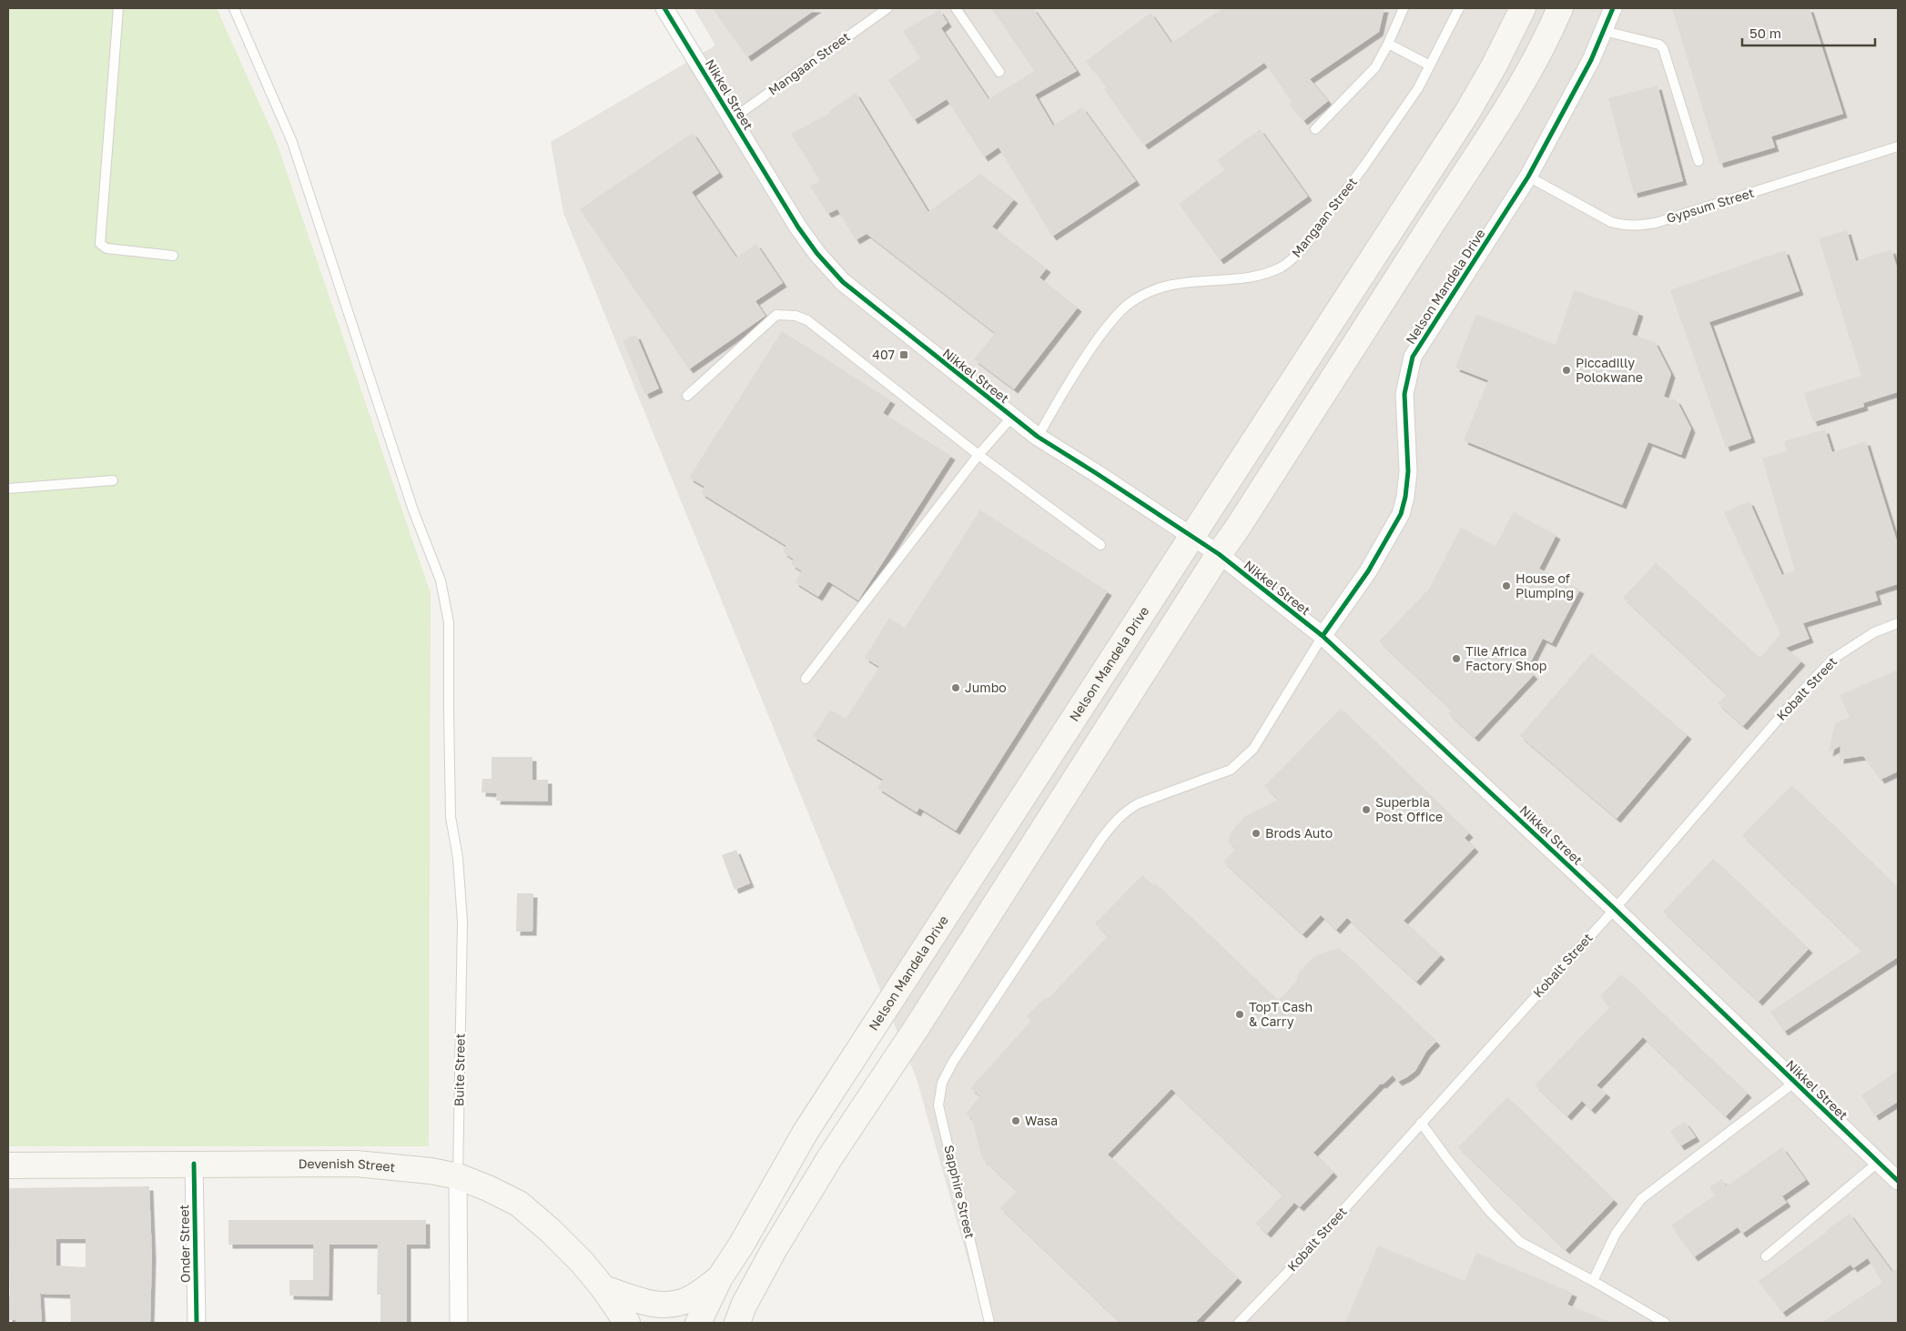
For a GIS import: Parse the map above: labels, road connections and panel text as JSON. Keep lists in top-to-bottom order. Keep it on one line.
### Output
{"streets":{"main road":["Nelson Mandela Drive","Devenish Street"],"street":["Nikkel Street","Buite Street","Onder Street"],"lane":["Mangaan Street","Gypsum Street","Kobalt Street","Sapphire Street"]},"crossings":[["Mangaan Street","Nikkel Street"],["Nikkel Street","Nelson Mandela Drive"],["Nikkel Street","Kobalt Street"],["Gypsum Street","Nelson Mandela Drive"],["Nelson Mandela Drive","Sapphire Street"],["Buite Street","Devenish Street"],["Devenish Street","Onder Street"]],"places":{"transit":["407"],"other":["Piccadilly Polokwane","House of Plumping","Tile Africa Factory Shop","Jumbo","Superbia Post Office","Brods Auto","TopT Cash & Carry","Wasa"]},"scale_bar":"50 m"}
